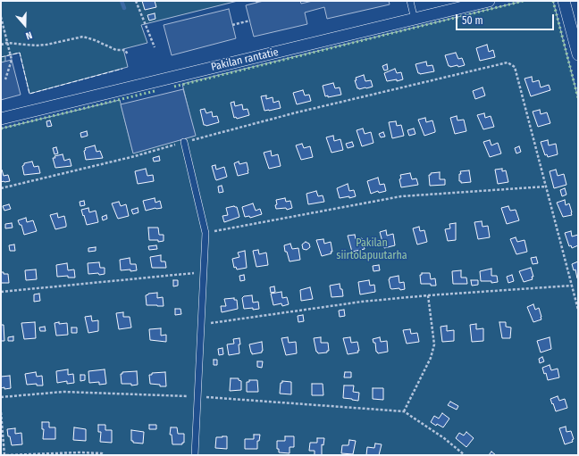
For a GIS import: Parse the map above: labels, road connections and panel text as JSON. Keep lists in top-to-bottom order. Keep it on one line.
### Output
{"streets":{"street":["Pakilan rantatie"]},"parks":["Pakilan siirtolapuutarha"],"scale_bar":"50 m","north":"bottom"}
